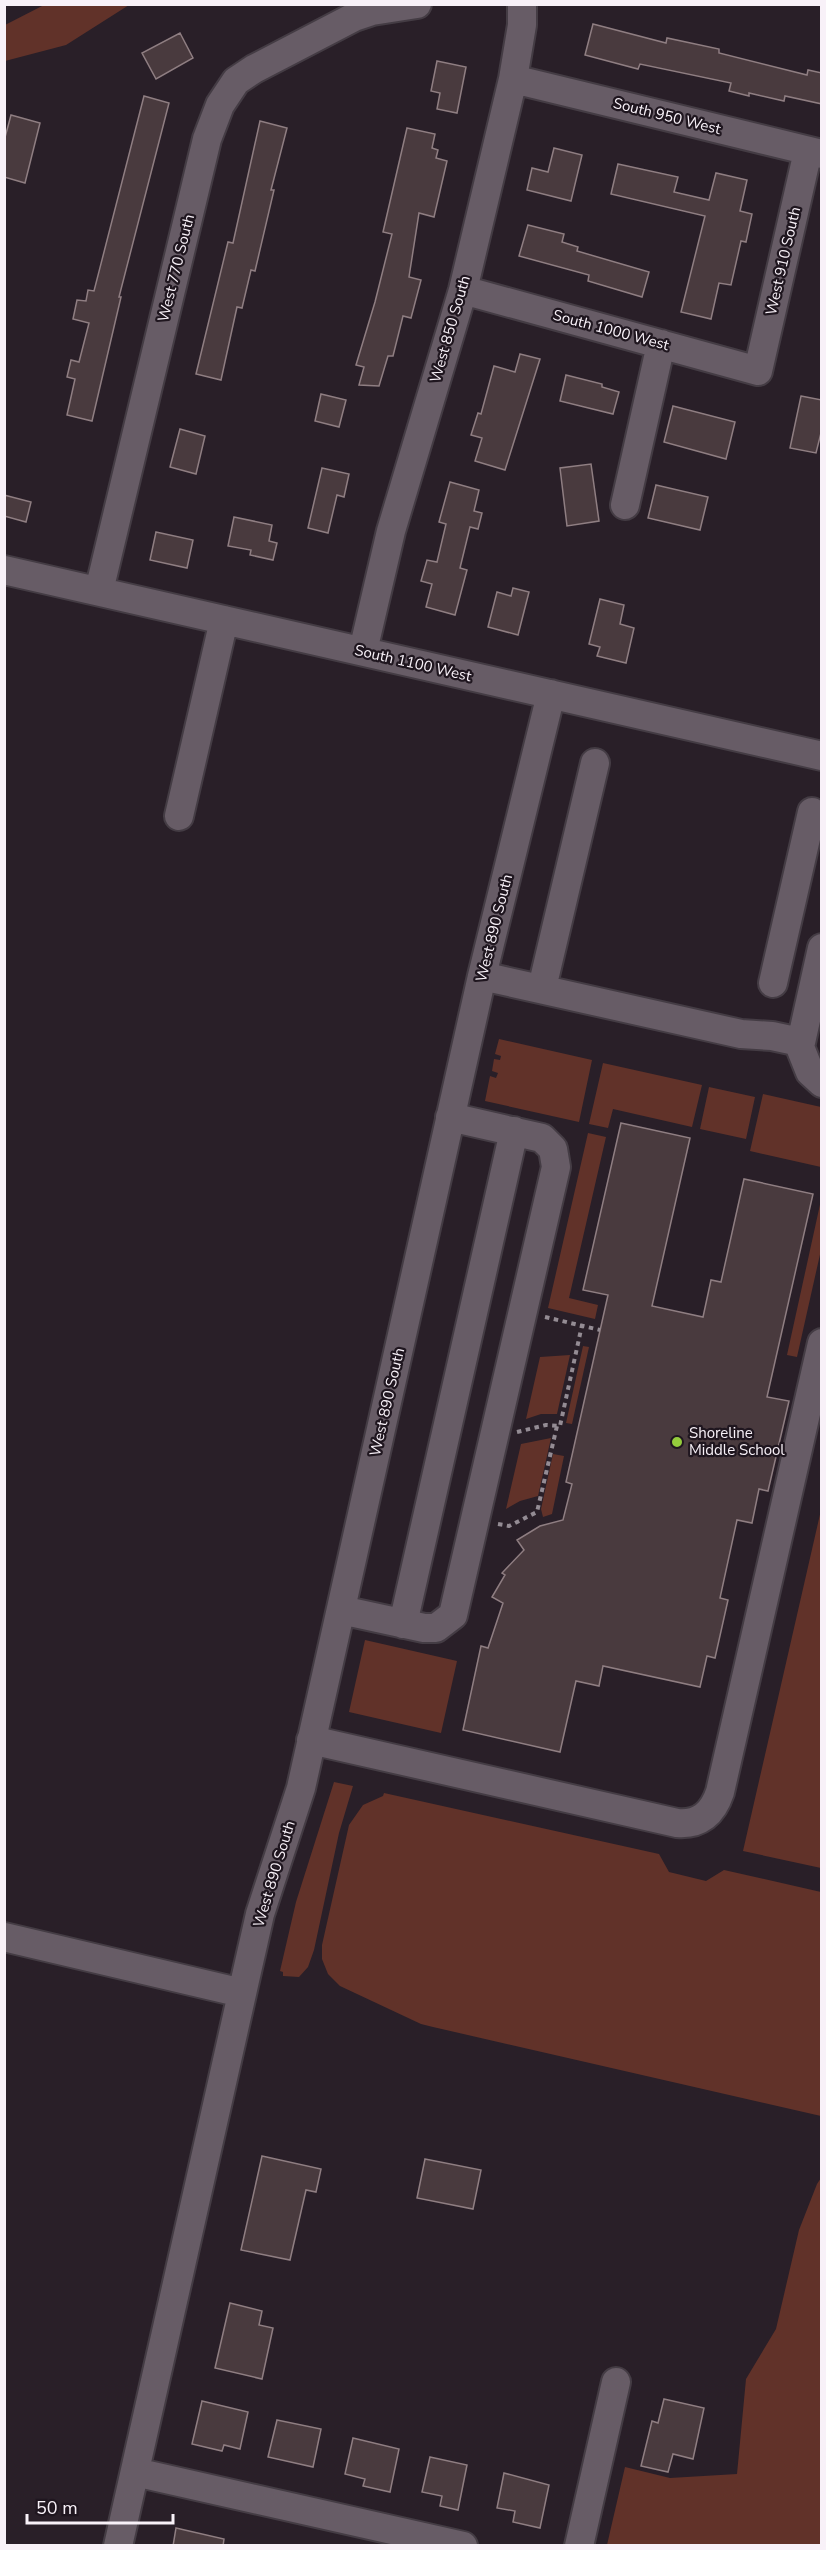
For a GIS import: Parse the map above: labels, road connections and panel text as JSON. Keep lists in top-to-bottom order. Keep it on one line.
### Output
{"streets":{"street":["South 950 West","West 910 South","West 770 South","West 850 South","South 1000 West","South 1100 West","West 890 South"]},"crossings":[["South 950 West","West 910 South"],["South 950 West","West 850 South"],["West 910 South","South 1000 West"],["West 770 South","South 1100 West"],["West 850 South","South 1000 West"],["West 850 South","South 1100 West"],["South 1100 West","West 890 South"]],"places":["Shoreline Middle School"],"scale_bar":"50 m"}
